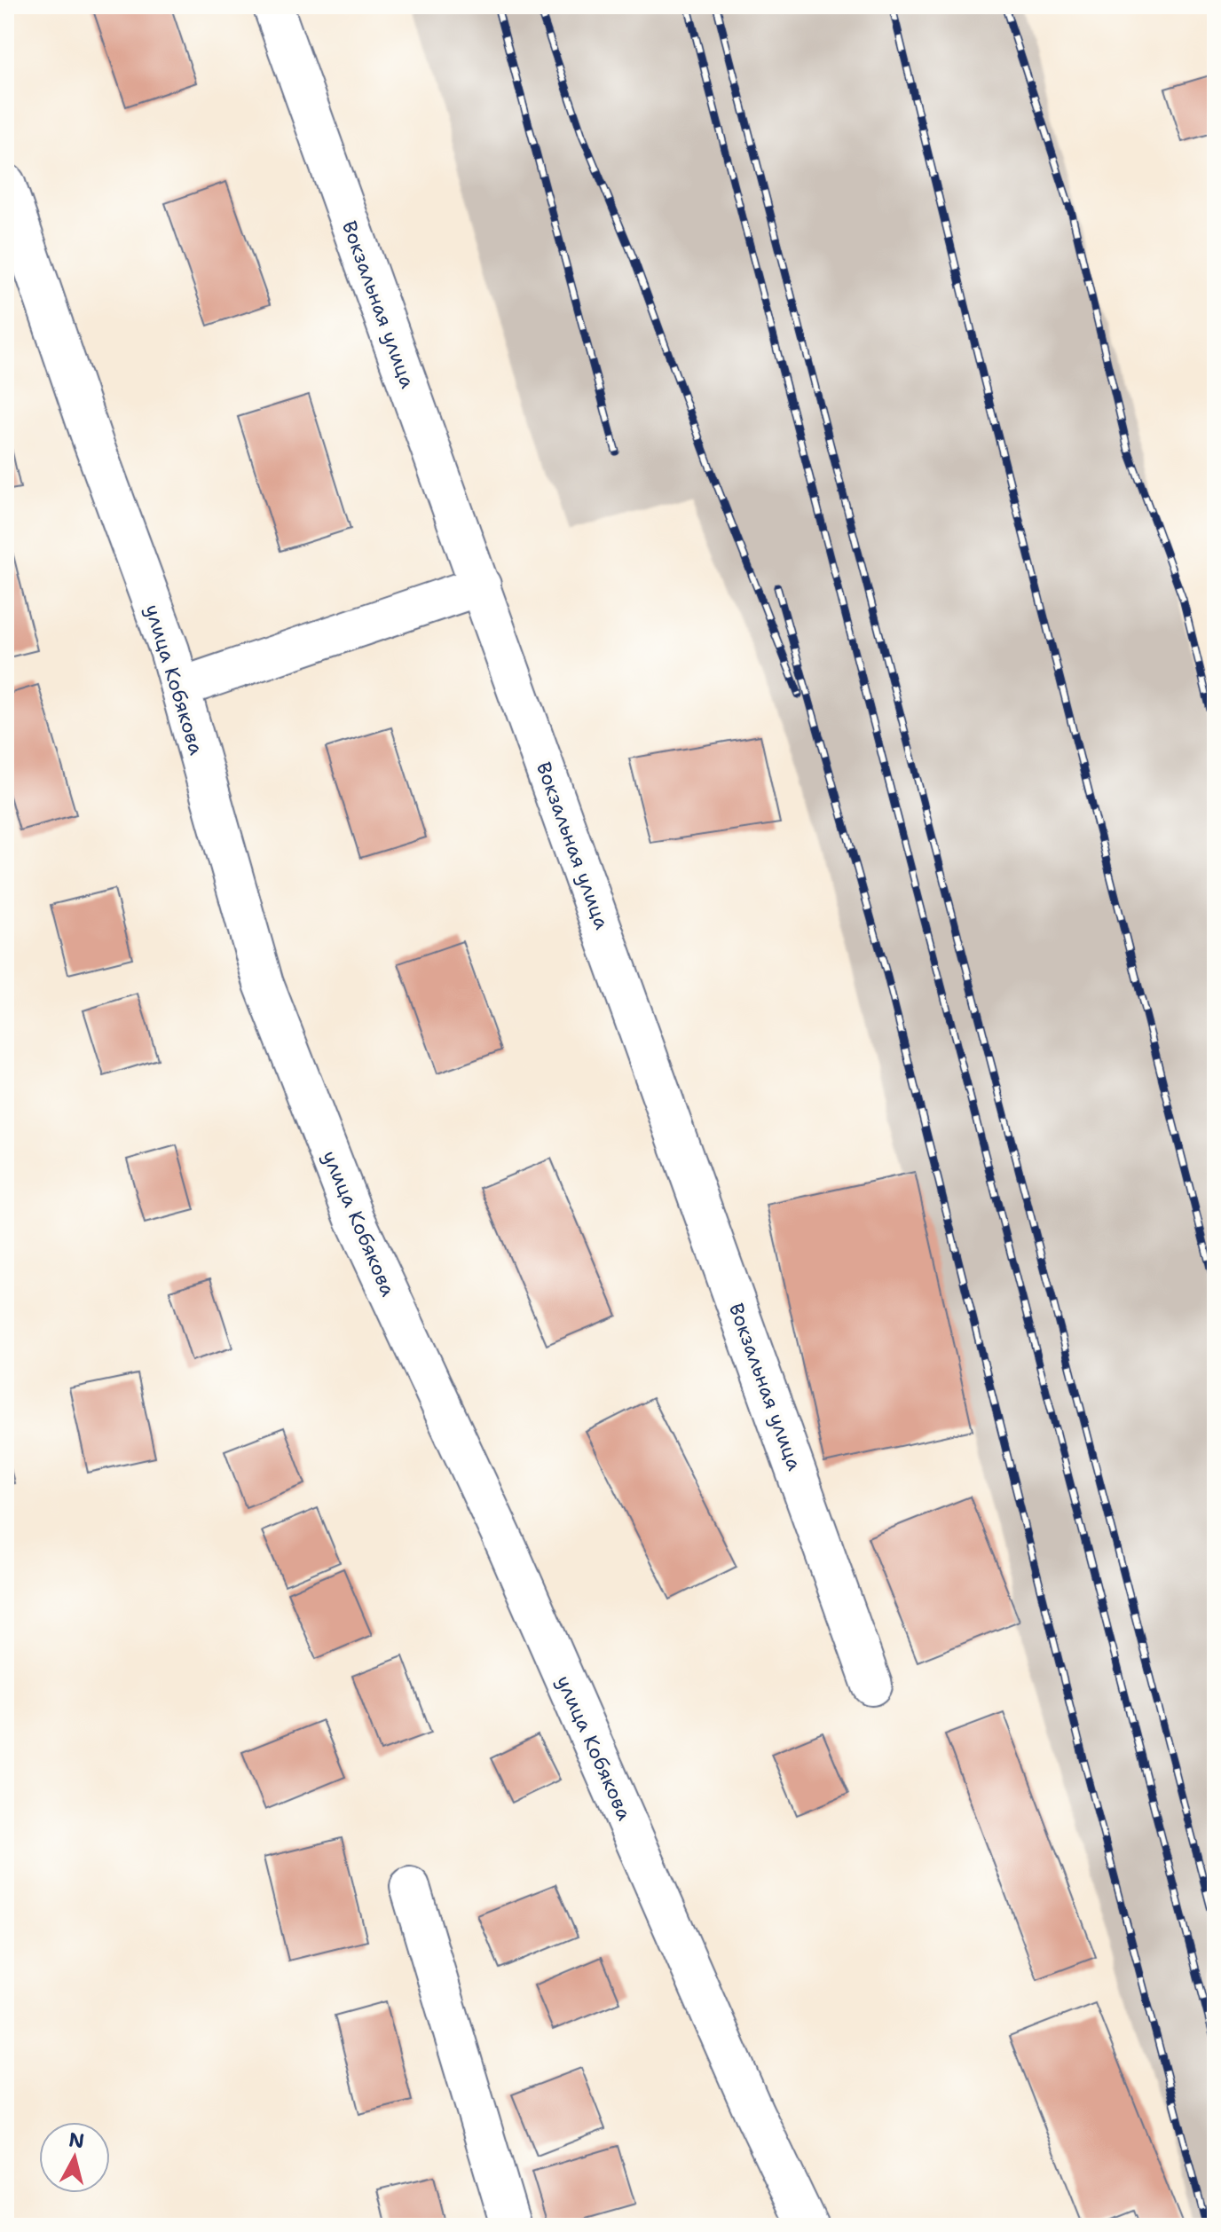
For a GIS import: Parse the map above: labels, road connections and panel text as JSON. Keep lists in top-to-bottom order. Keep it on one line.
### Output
{"streets":{"street":["Вокзальная улица","улица Кобякова"]},"north":"top"}
